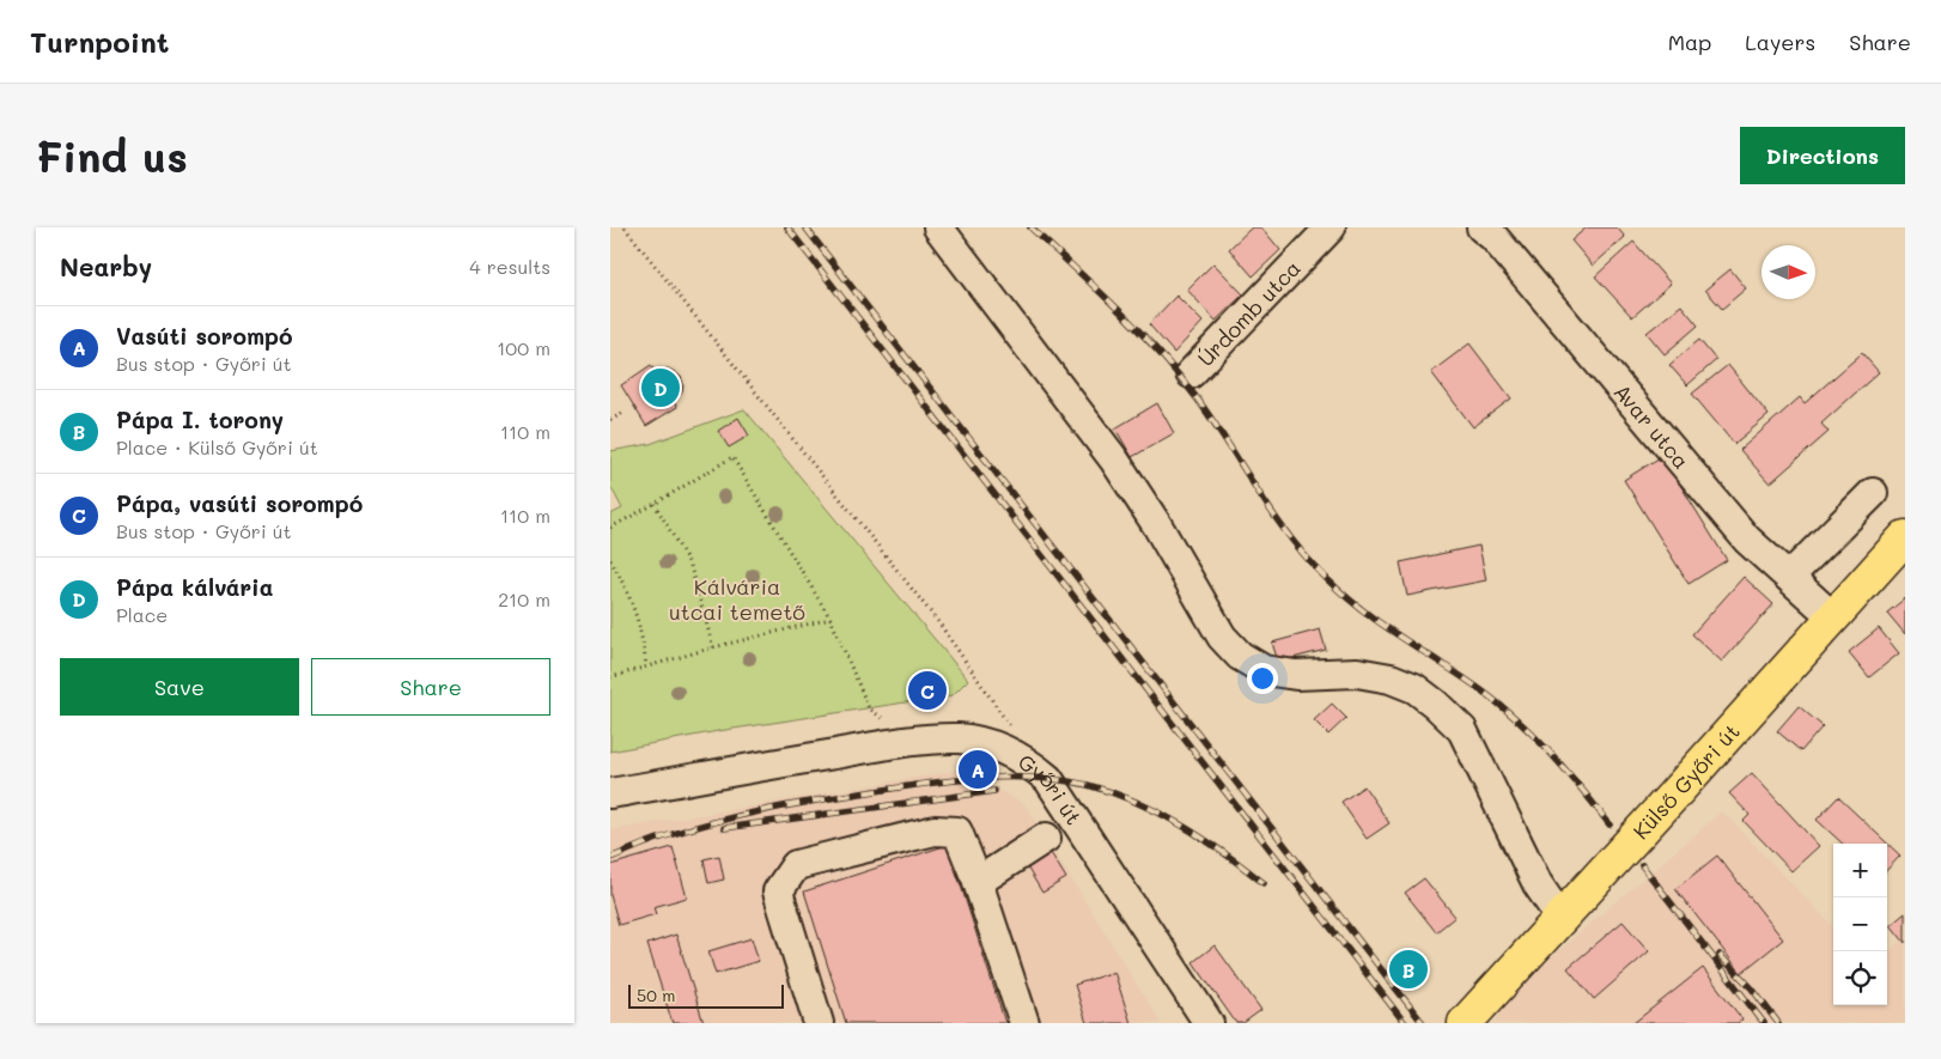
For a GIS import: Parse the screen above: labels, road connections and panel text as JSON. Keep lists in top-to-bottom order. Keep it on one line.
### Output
{"streets":{"main road":["Külső Győri út"],"street":["Úrdomb utca","Avar utca","Győri út"]},"crossings":[["Avar utca","Külső Győri út"]],"parks":["Kálvária utcai temető"],"scale_bar":"50 m","north":"right","page":{"header":"Turnpoint","nav":["Map","Layers","Share"],"buttons":["Directions",["Save","Share"]],"title":"Find us","heading":["Nearby","4 results"],"list":[{"mark":"A","name":"Vasúti sorompó","note":"Bus stop · Győri út","value":"100 m"},{"mark":"B","name":"Pápa I. torony","note":"Place · Külső Győri út","value":"110 m"},{"mark":"C","name":"Pápa, vasúti sorompó","note":"Bus stop · Győri út","value":"110 m"},{"mark":"D","name":"Pápa kálvária","note":"Place","value":"210 m"}],"pins":["D","C","A","B"],"map_buttons":["+","−"],"scale":"50 m"}}
